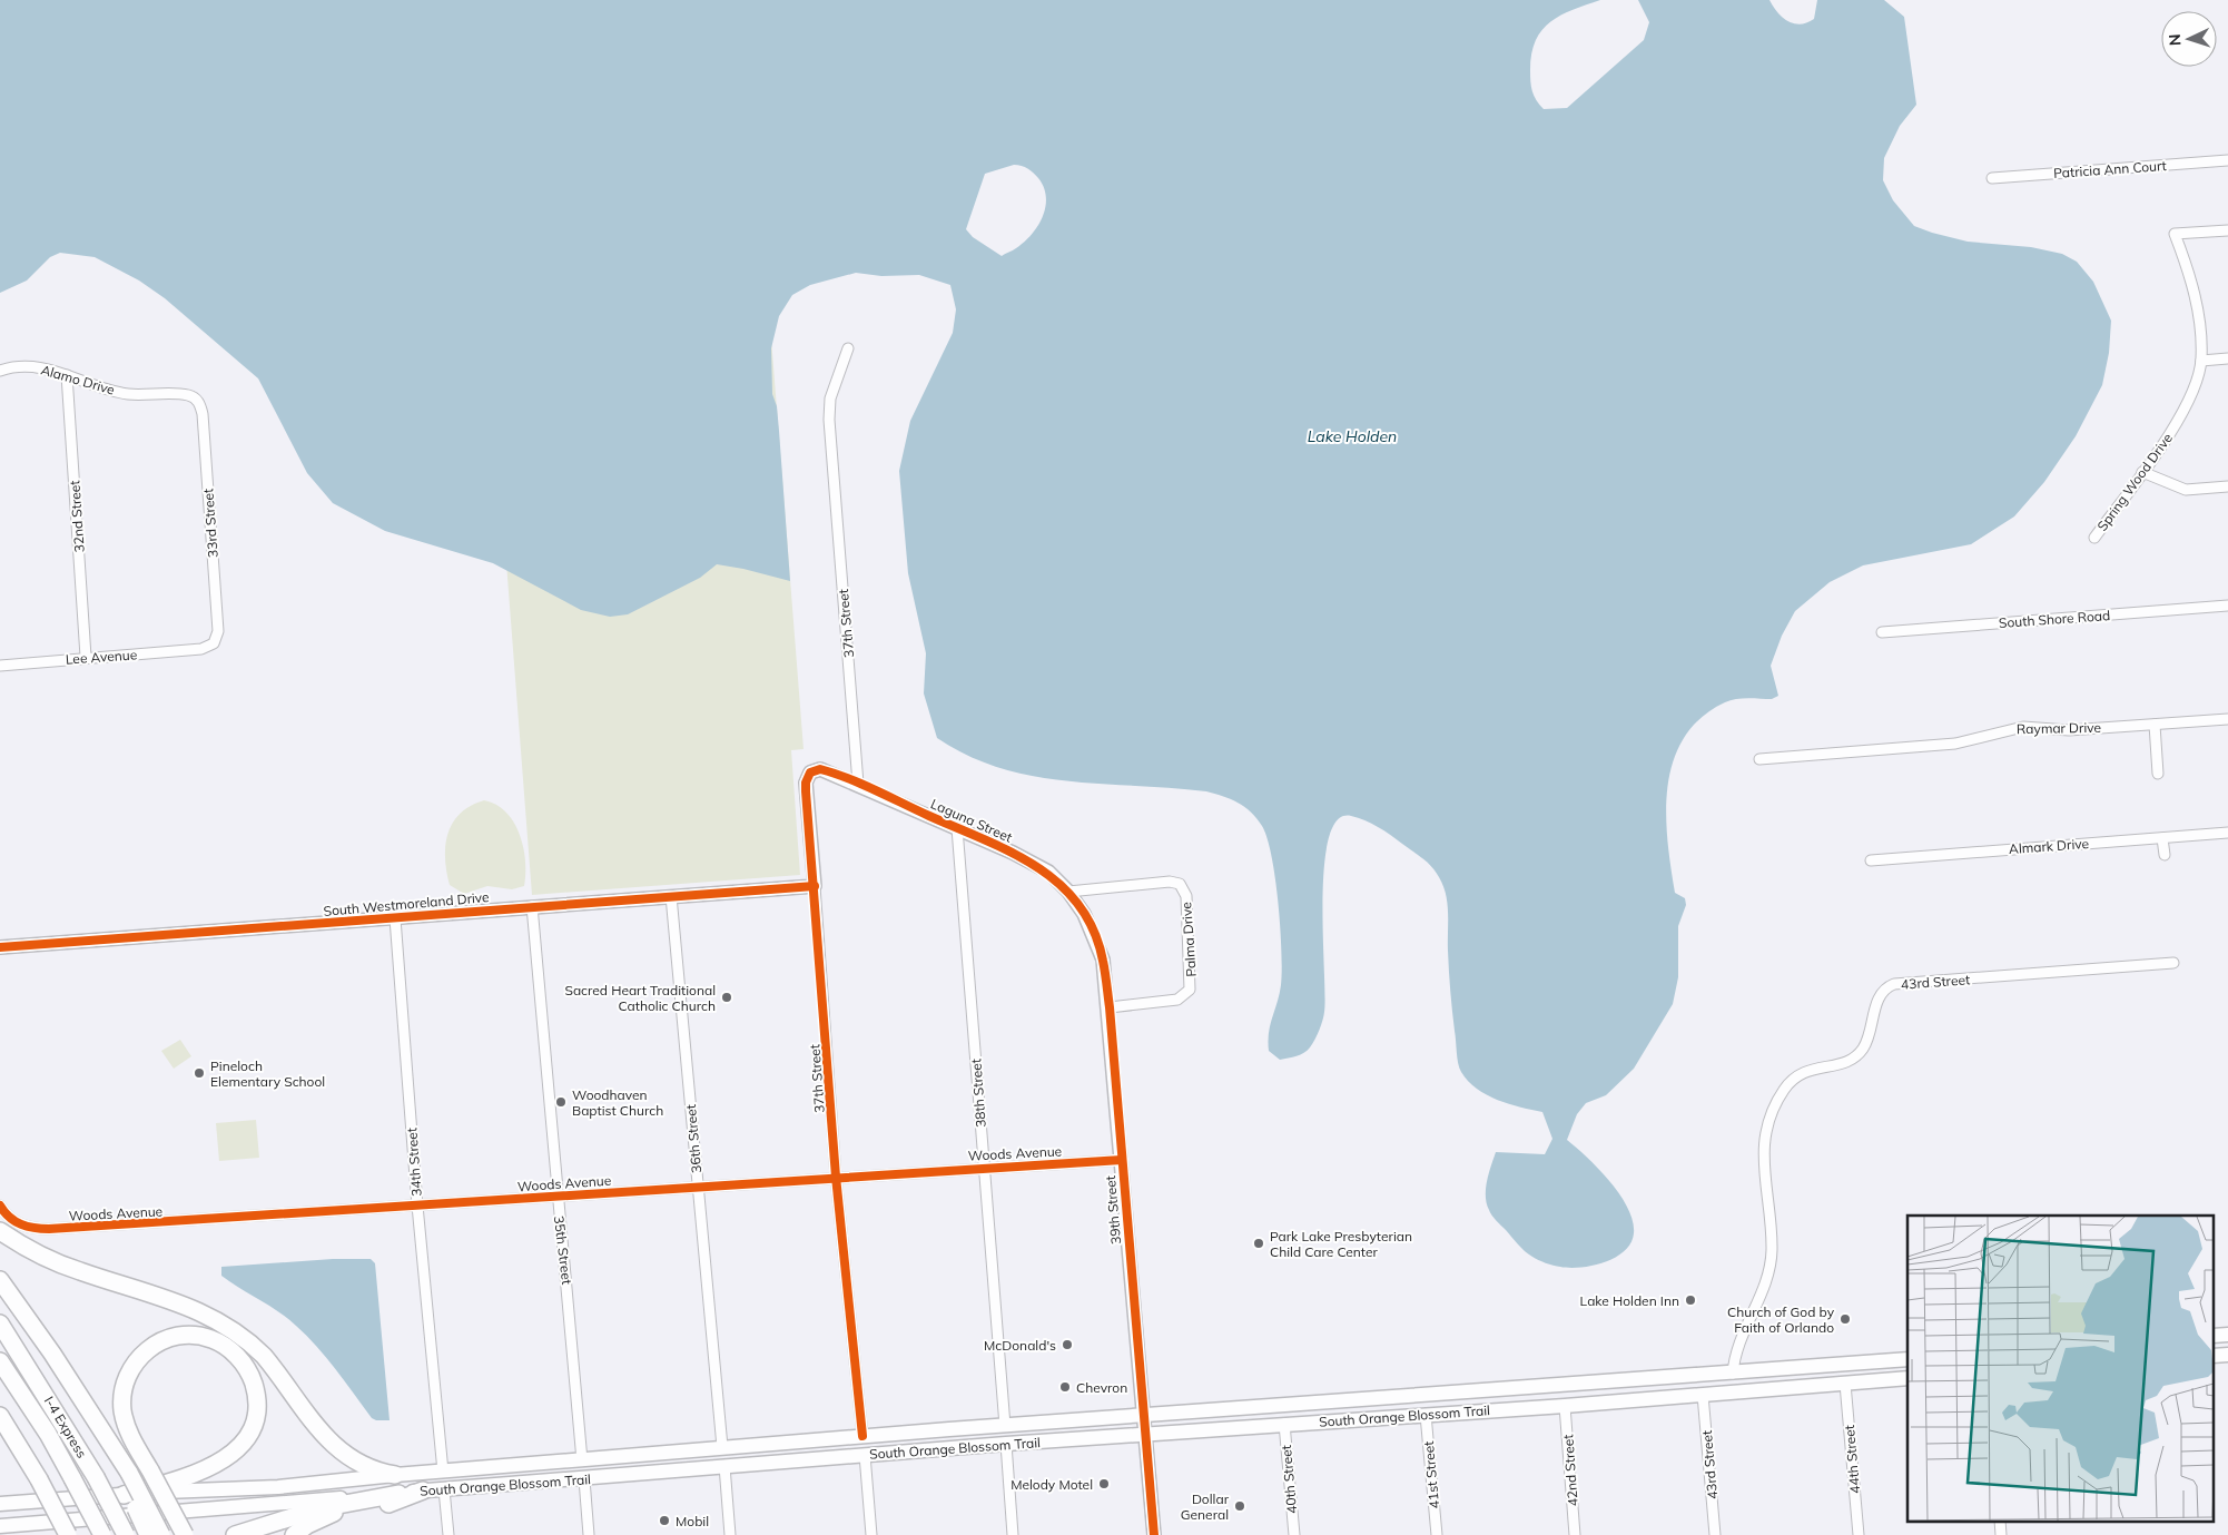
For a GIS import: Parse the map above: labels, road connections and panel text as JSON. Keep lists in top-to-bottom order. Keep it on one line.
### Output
{"streets":{"highway":["I-4 Express"],"main road":["South Orange Blossom Trail"],"street":["Patricia Ann Court","Alamo Drive","Spring Wood Drive","32nd Street","33rd Street","South Shore Road","37th Street","Lee Avenue","Raymar Drive","Laguna Street","Almark Drive","South Westmoreland Drive","Palma Drive","43rd Street","38th Street","36th Street","Woods Avenue","34th Street","39th Street","35th Street","44th Street","42nd Street","41st Street","40th Street"]},"crossings":[["Alamo Drive","32nd Street"],["Alamo Drive","33rd Street"],["32nd Street","Lee Avenue"],["33rd Street","Lee Avenue"],["37th Street","Laguna Street"],["37th Street","South Westmoreland Drive"],["37th Street","Woods Avenue"],["37th Street","South Orange Blossom Trail"],["Laguna Street","Palma Drive"],["Laguna Street","38th Street"],["Laguna Street","39th Street"],["South Westmoreland Drive","36th Street"],["South Westmoreland Drive","34th Street"],["South Westmoreland Drive","35th Street"],["Palma Drive","39th Street"],["43rd Street","South Orange Blossom Trail"],["38th Street","Woods Avenue"],["38th Street","South Orange Blossom Trail"],["36th Street","Woods Avenue"],["36th Street","South Orange Blossom Trail"],["Woods Avenue","34th Street"],["Woods Avenue","39th Street"],["Woods Avenue","35th Street"],["34th Street","South Orange Blossom Trail"],["39th Street","South Orange Blossom Trail"],["35th Street","South Orange Blossom Trail"],["South Orange Blossom Trail","44th Street"],["South Orange Blossom Trail","42nd Street"],["South Orange Blossom Trail","41st Street"],["South Orange Blossom Trail","40th Street"]],"water":["Lake Holden"],"places":["Sacred Heart Traditional Catholic Church","Pineloch Elementary School","Woodhaven Baptist Church","Park Lake Presbyterian Child Care Center","Lake Holden Inn","Church of God by Faith of Orlando","McDonald's","Chevron","Melody Motel","Dollar General","Mobil"],"north":"left"}
